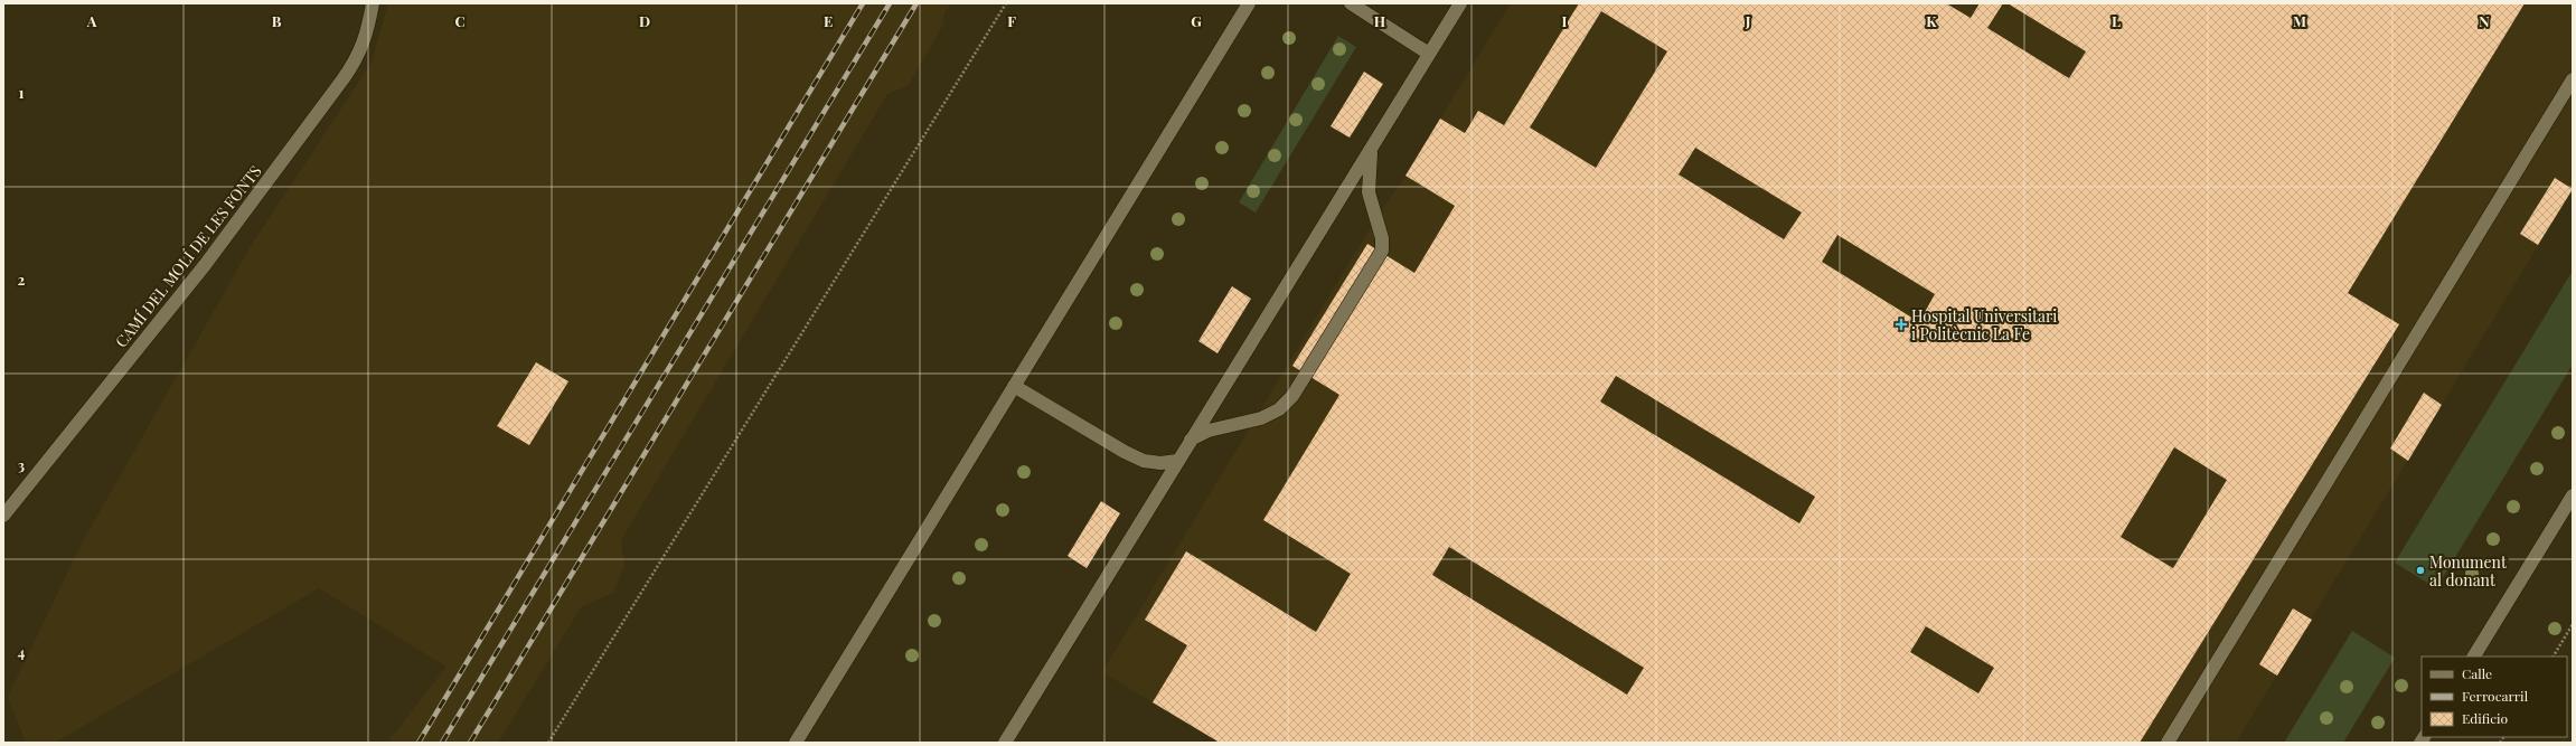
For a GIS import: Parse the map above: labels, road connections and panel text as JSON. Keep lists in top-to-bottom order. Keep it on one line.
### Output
{"streets":{"street":["CAMÍ DEL MOLÍ DE LES FONTS"]},"places":{"health":["Hospital Universitari i Politècnic La Fe"],"other":["Monument al donant"]},"legend":["Calle","Ferrocarril","Edificio"],"grid":{"columns":["A","B","C","D","E","F","G","H","I","J","K","L","M","N"],"rows":["1","2","3","4"]}}
